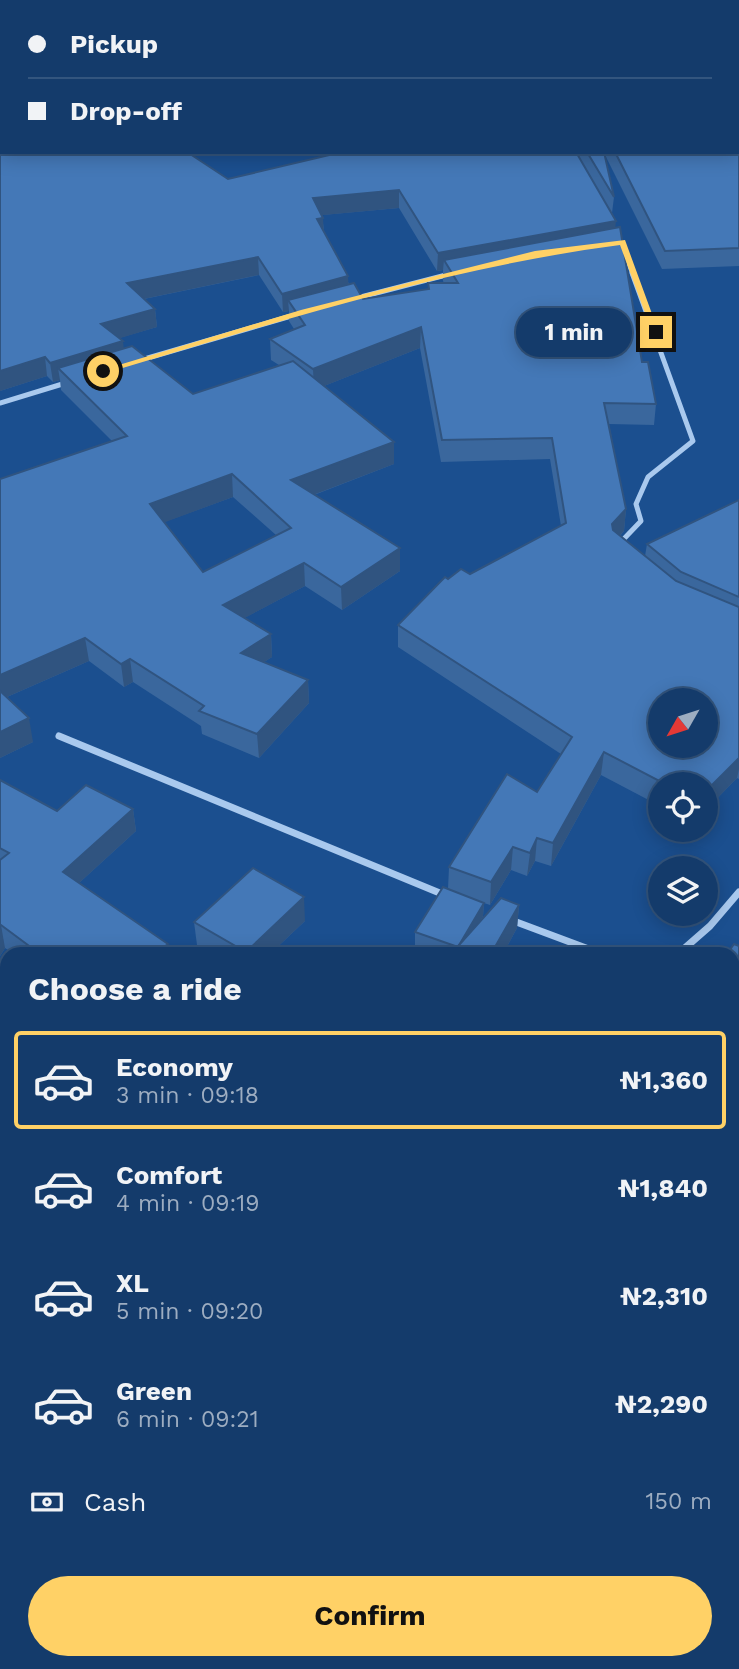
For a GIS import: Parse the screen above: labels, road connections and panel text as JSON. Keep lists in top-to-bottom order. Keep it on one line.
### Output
{"north":"bottom left","page":{"banner":["Pickup","Drop-off"],"bubble":"1 min","heading":"Choose a ride","list":[{"name":"Economy","note":"3 min · 09:18","value":"₦1,360"},{"name":"Comfort","note":"4 min · 09:19","value":"₦1,840"},{"name":"XL","note":"5 min · 09:20","value":"₦2,310"},{"name":"Green","note":"6 min · 09:21","value":"₦2,290"}],"pay":["Cash","150 m"],"buttons":"Confirm"}}
